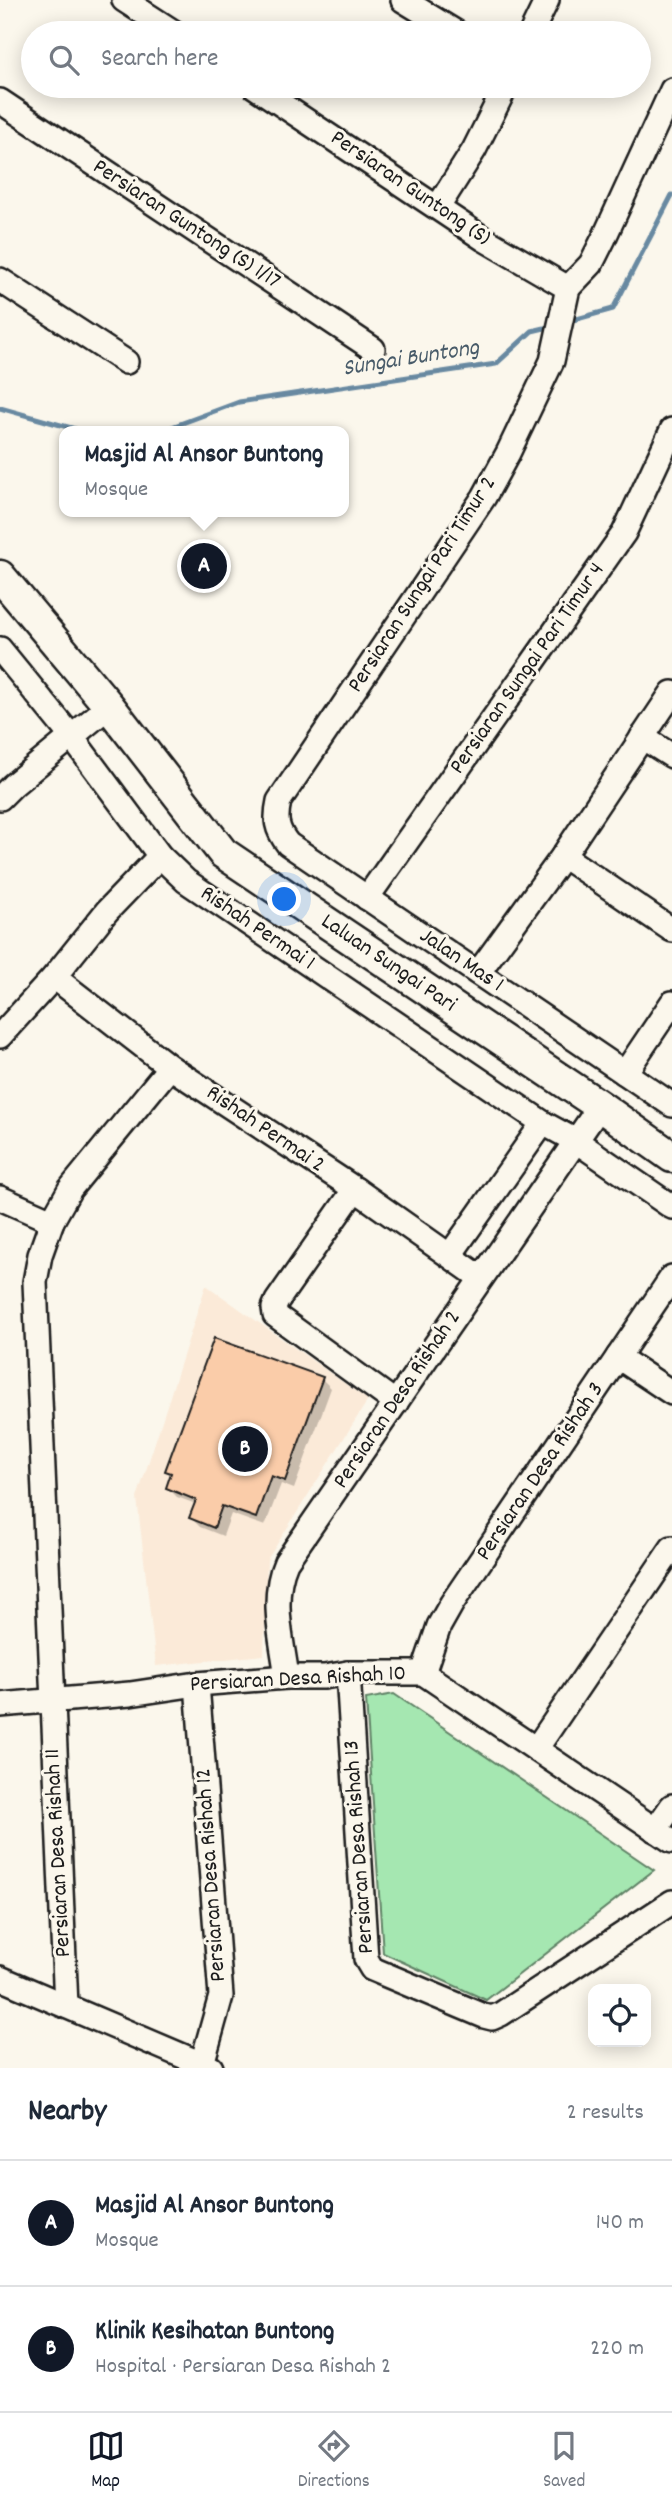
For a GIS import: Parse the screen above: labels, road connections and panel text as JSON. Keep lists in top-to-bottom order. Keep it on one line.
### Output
{"streets":{"main road":["Laluan Sungai Pari"],"street":["Persiaran Guntong (S)","Persiaran Guntong (S) 1/17","Persiaran Sungai Pari Timur 2","Persiaran Sungai Pari Timur 4","Rishah Permai 1","Jalan Mas 1","Rishah Permai 2","Persiaran Desa Rishah 2","Persiaran Desa Rishah 3","Persiaran Desa Rishah 10","Persiaran Desa Rishah 13","Persiaran Desa Rishah 11","Persiaran Desa Rishah 12"]},"crossings":[["Persiaran Guntong (S)","Persiaran Sungai Pari Timur 2"],["Persiaran Sungai Pari Timur 2","Jalan Mas 1"],["Persiaran Sungai Pari Timur 4","Jalan Mas 1"],["Rishah Permai 1","Persiaran Desa Rishah 2"],["Laluan Sungai Pari","Persiaran Desa Rishah 2"],["Rishah Permai 2","Persiaran Desa Rishah 2"],["Rishah Permai 2","Persiaran Desa Rishah 11"],["Persiaran Desa Rishah 2","Persiaran Desa Rishah 10"],["Persiaran Desa Rishah 3","Persiaran Desa Rishah 10"],["Persiaran Desa Rishah 10","Persiaran Desa Rishah 13"],["Persiaran Desa Rishah 10","Persiaran Desa Rishah 11"],["Persiaran Desa Rishah 10","Persiaran Desa Rishah 12"]],"water":["Sungai Buntong"],"page":{"search":"Search here","popup":["Masjid Al Ansor Buntong","Mosque"],"pins":["A","B"],"heading":["Nearby","2 results"],"list":[{"mark":"A","name":"Masjid Al Ansor Buntong","note":"Mosque","value":"140 m"},{"mark":"B","name":"Klinik Kesihatan Buntong","note":"Hospital · Persiaran Desa Rishah 2","value":"220 m"}],"nav":["Map","Directions","Saved"]}}
